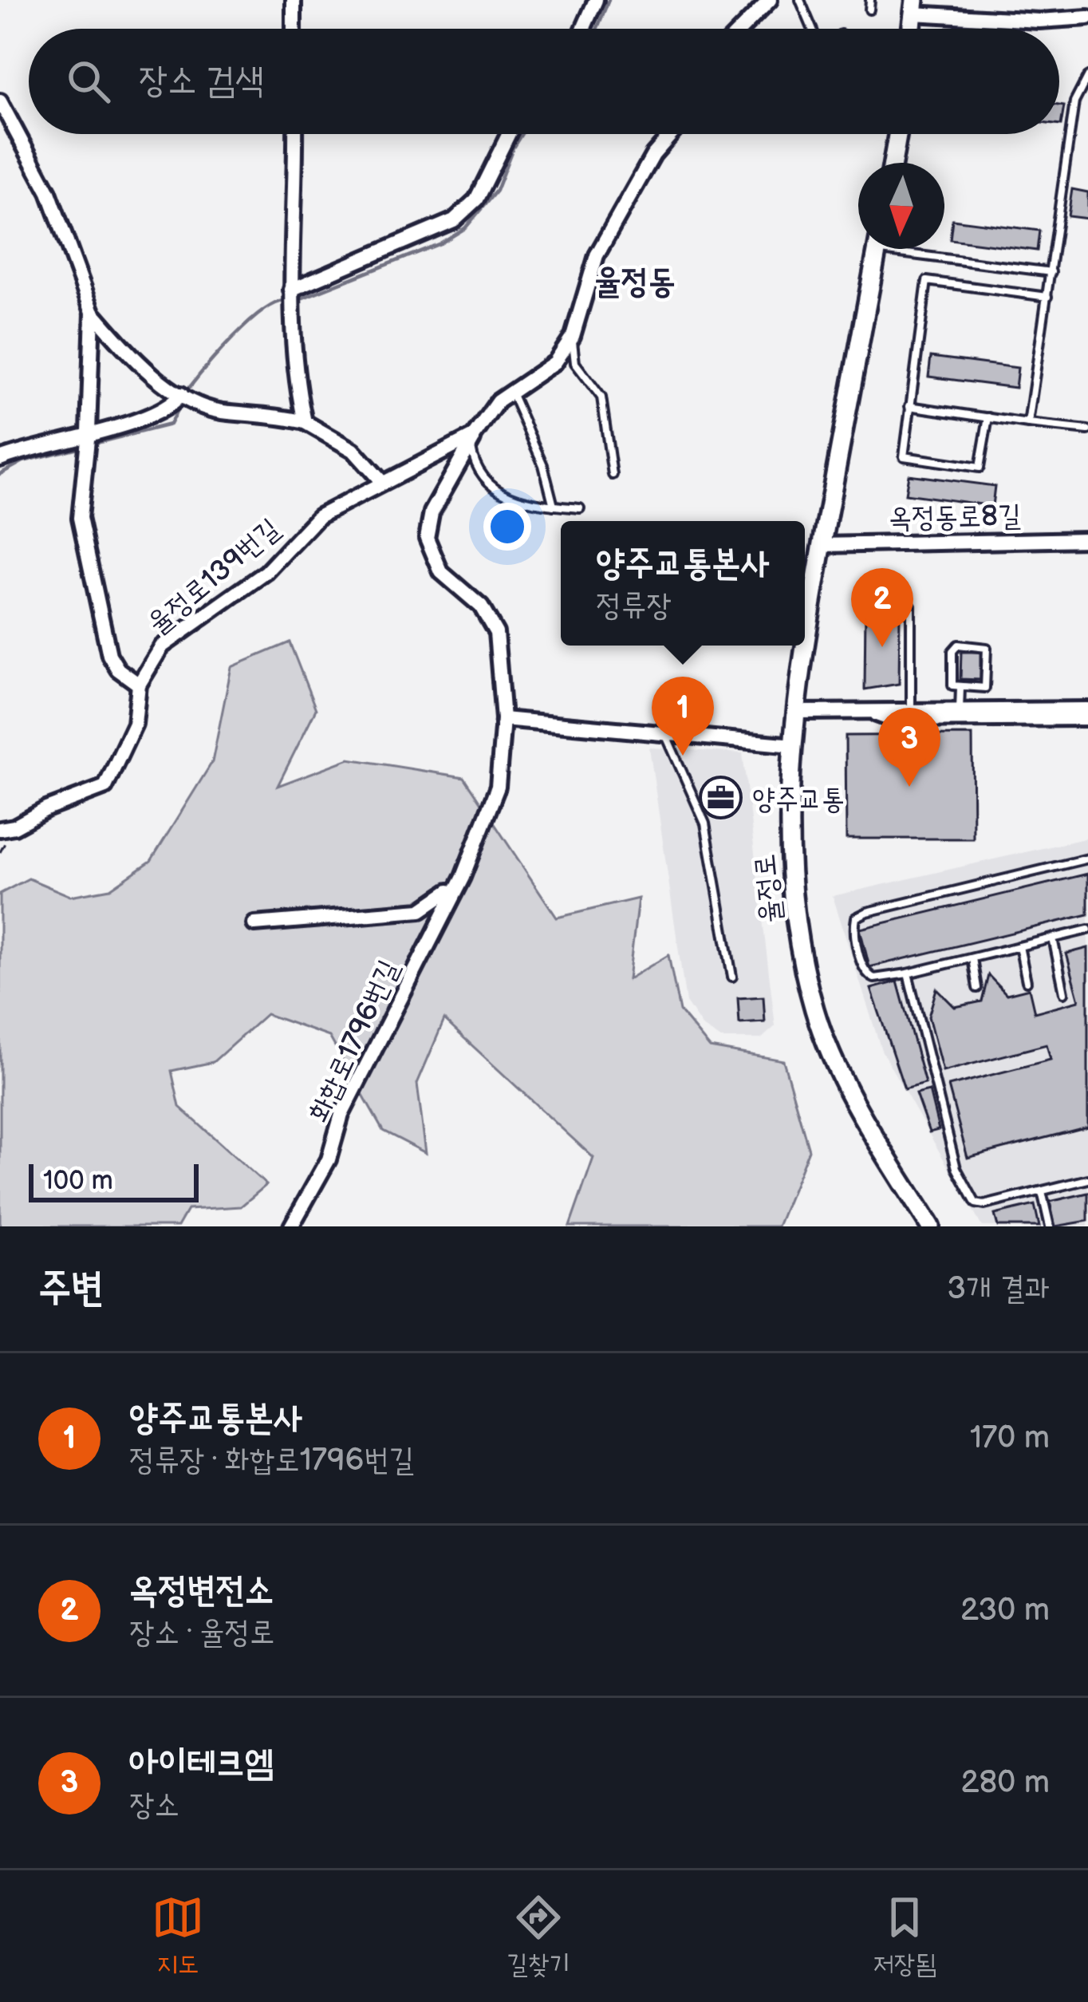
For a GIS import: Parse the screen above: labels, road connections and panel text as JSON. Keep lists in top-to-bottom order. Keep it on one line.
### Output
{"streets":{"main road":["율정로"],"street":["옥정동로8길","율정로139번길","화합로1796번길"]},"crossings":[["옥정동로8길","율정로"],["율정로139번길","화합로1796번길"]],"districts":["율정동"],"places":{"office":["양주교통"]},"scale_bar":"100 m","north":"bottom","page":{"search":"장소 검색","popup":["양주교통본사","정류장"],"pins":["2","1","3"],"scale":"100 m","heading":["주변","3개 결과"],"list":[{"mark":"1","name":"양주교통본사","note":"정류장 · 화합로1796번길","value":"170 m"},{"mark":"2","name":"옥정변전소","note":"장소 · 율정로","value":"230 m"},{"mark":"3","name":"아이테크엠","note":"장소","value":"280 m"}],"nav":["지도","길찾기","저장됨"]}}
